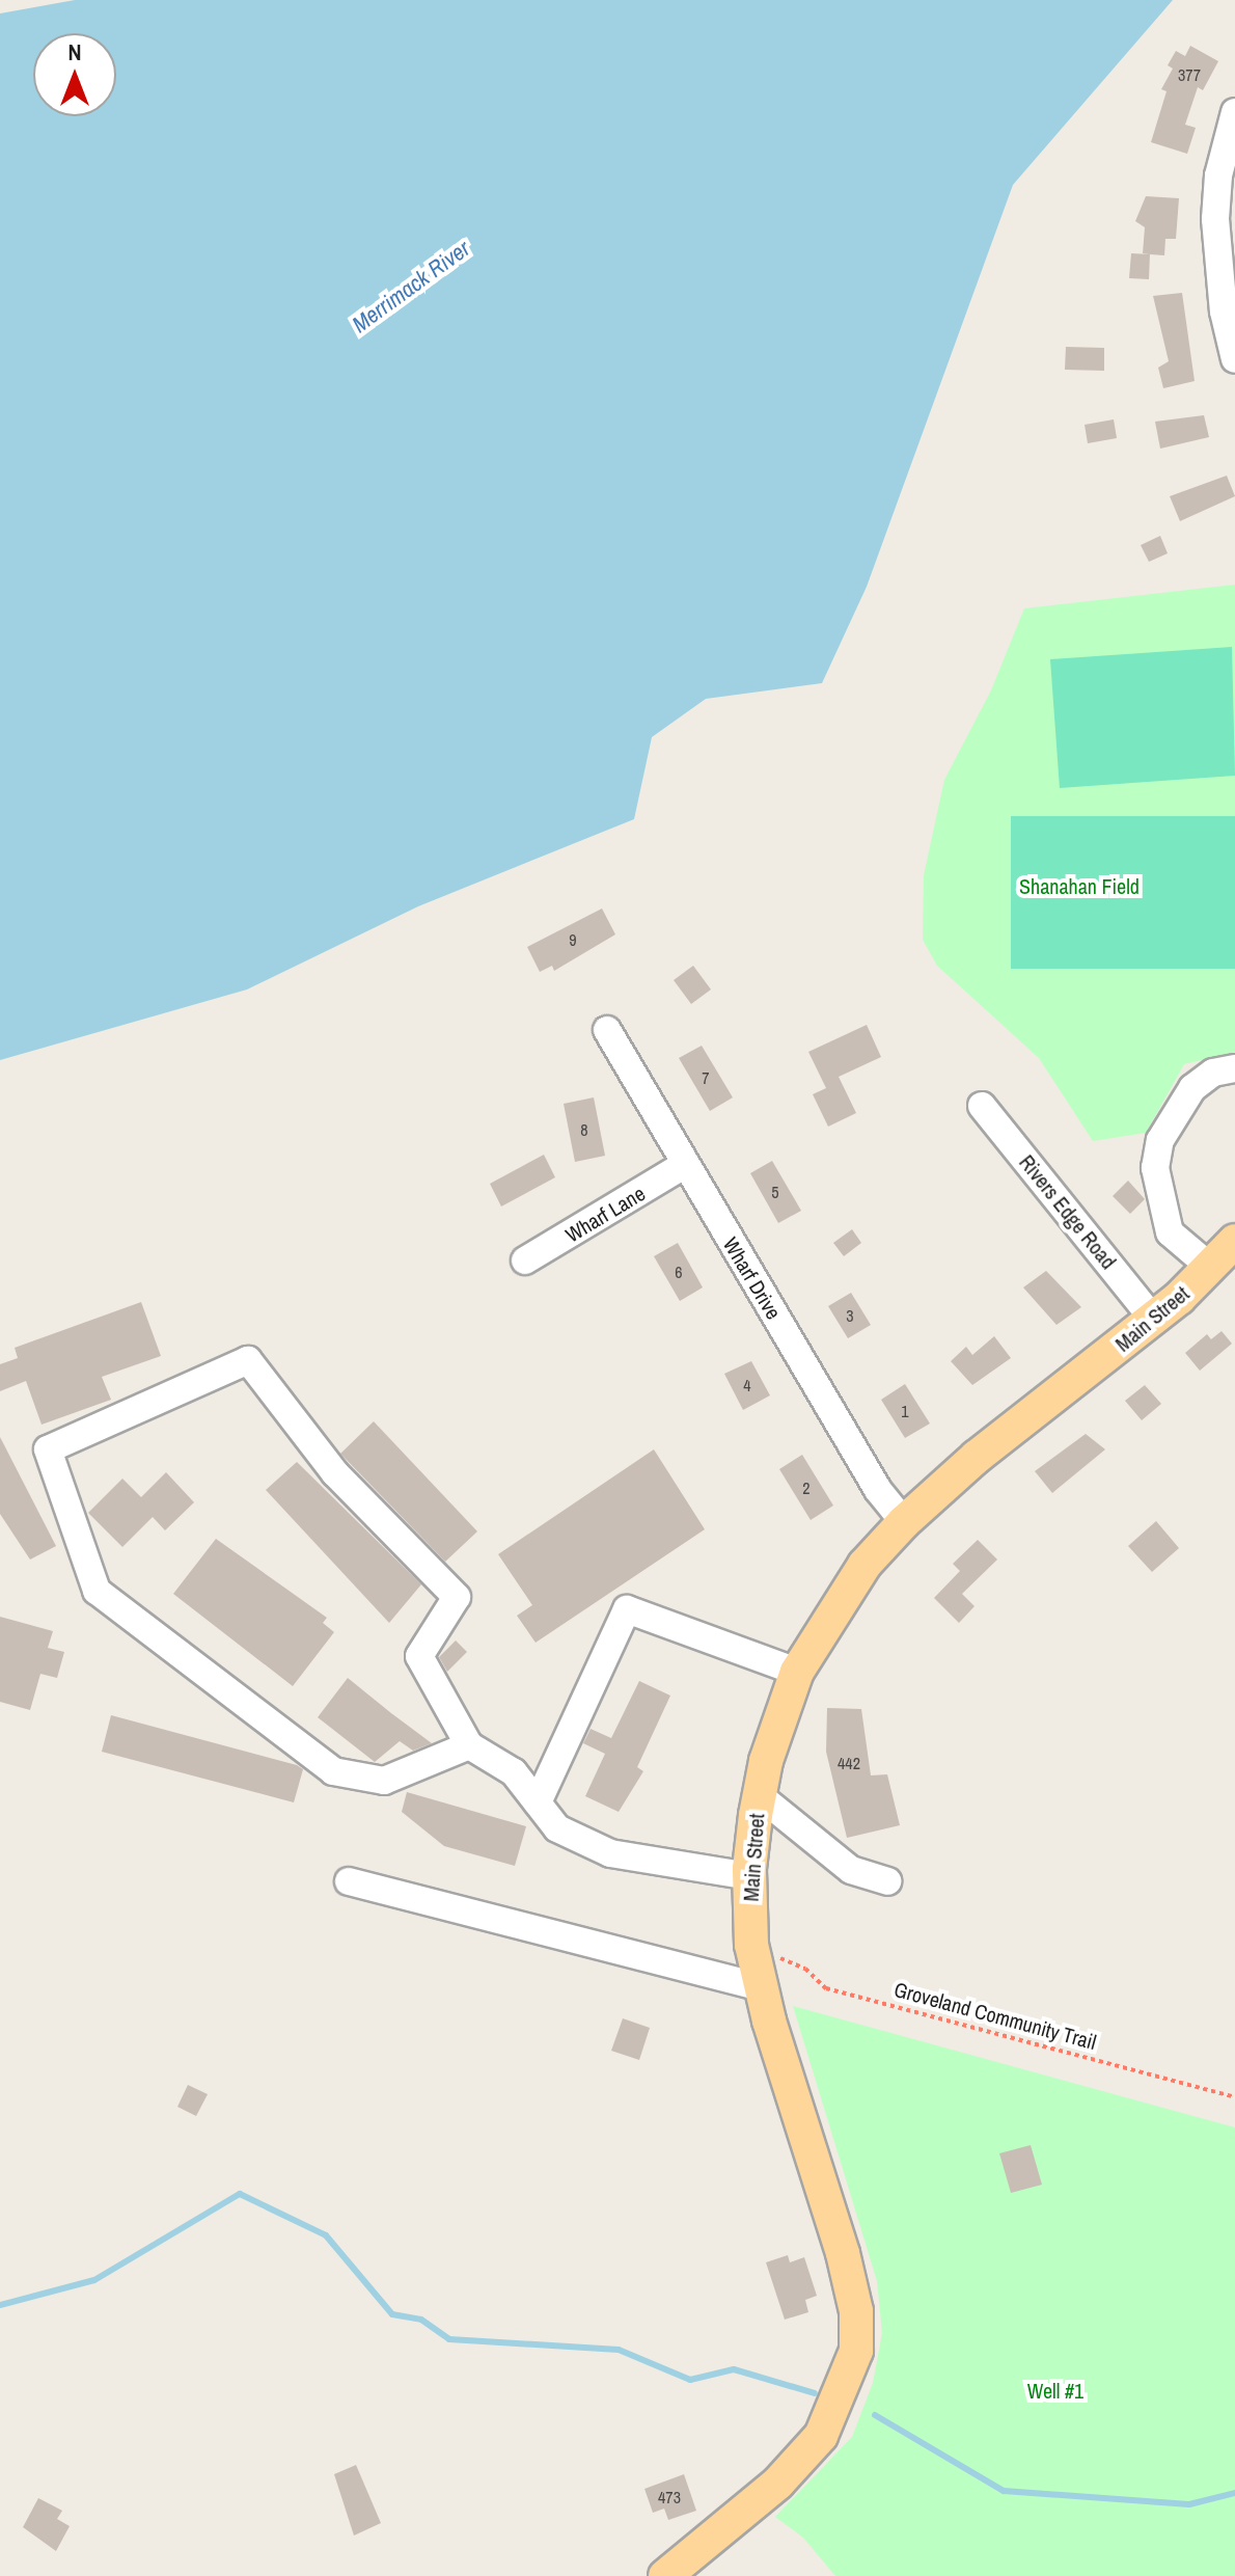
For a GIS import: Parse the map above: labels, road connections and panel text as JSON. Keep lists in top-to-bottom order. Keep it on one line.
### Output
{"streets":{"main road":["Main Street"],"street":["Rivers Edge Road","Wharf Lane","Wharf Drive"],"path":["Groveland Community Trail"]},"crossings":[["Rivers Edge Road","Main Street"],["Wharf Lane","Wharf Drive"],["Wharf Drive","Main Street"],["Main Street","Groveland Community Trail"]],"water":["Merrimack River"],"parks":["Shanahan Field","Well #1"],"house_numbers":["377","9","7","8","5","6","3","4","1","2","442","473"],"north":"top"}
